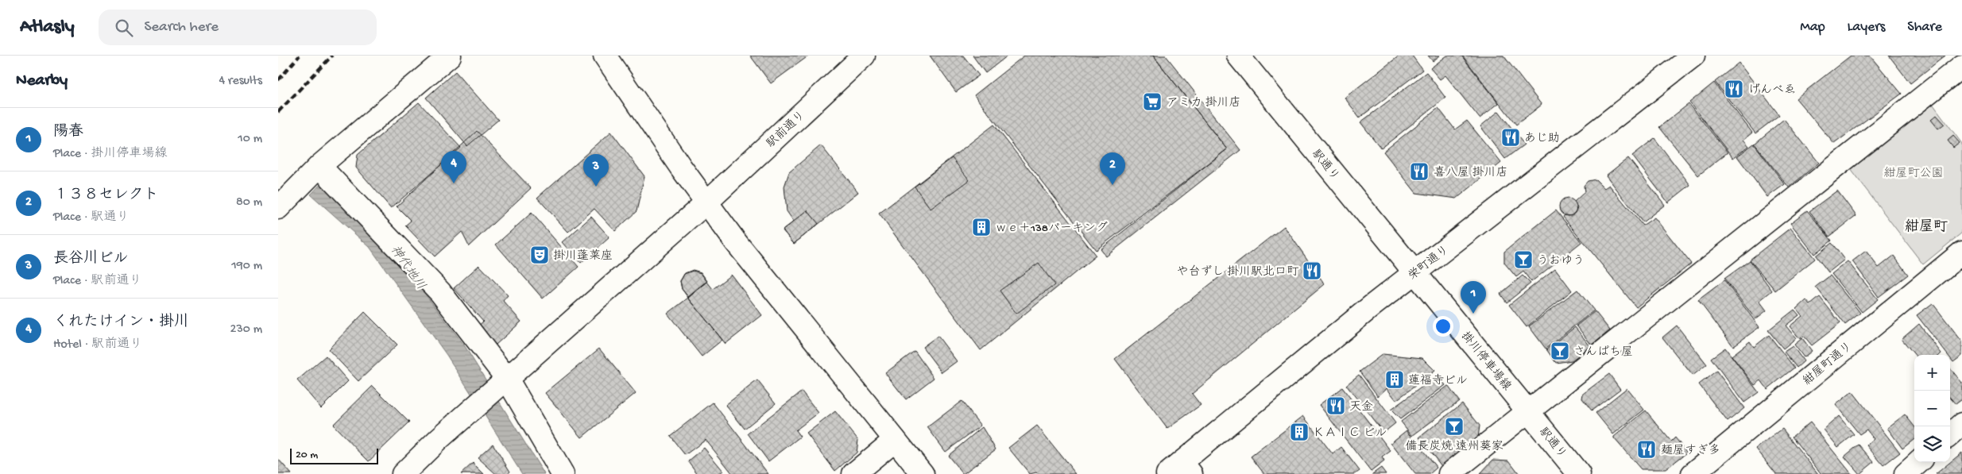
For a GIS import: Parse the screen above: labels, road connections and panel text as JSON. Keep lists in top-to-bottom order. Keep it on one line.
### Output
{"streets":{"street":["駅前通り","駅通り","栄町通り","掛川停車場線","紺屋町通リ"]},"crossings":[["駅通り","栄町通り"],["駅通り","掛川停車場線"],["栄町通り","掛川停車場線"]],"districts":["紺屋町"],"water":["神代地川"],"parks":["紺屋町公園"],"places":{"restaurant":["げんべゑ","あじ助","喜八屋 掛川店","や台ずし 掛川駅北口町","天金","麺屋すぎ多"],"supermarket":["アミカ 掛川店"],"building":["ｗｅ＋138パーキング","蓮福寺ビル","ＫＡＩＣ ビル"],"theatre":["掛川蓬莱座"],"bar":["うおゆう","さんぱち屋","備長炭焼 遠州葵家"]},"scale_bar":"20 m","page":{"header":"Atlasly","search":"Search here","nav":["Map","Layers","Share"],"heading":["Nearby","4 results"],"list":[{"mark":"1","name":"陽春","note":"Place · 掛川停車場線","value":"10 m"},{"mark":"2","name":"１３８セレクト","note":"Place · 駅通り","value":"80 m"},{"mark":"3","name":"長谷川ビル","note":"Place · 駅前通り","value":"190 m"},{"mark":"4","name":"くれたけイン・掛川","note":"Hotel · 駅前通り","value":"230 m"}],"pins":["4","2","3","1"],"map_buttons":["+","−"],"scale":"20 m"}}
